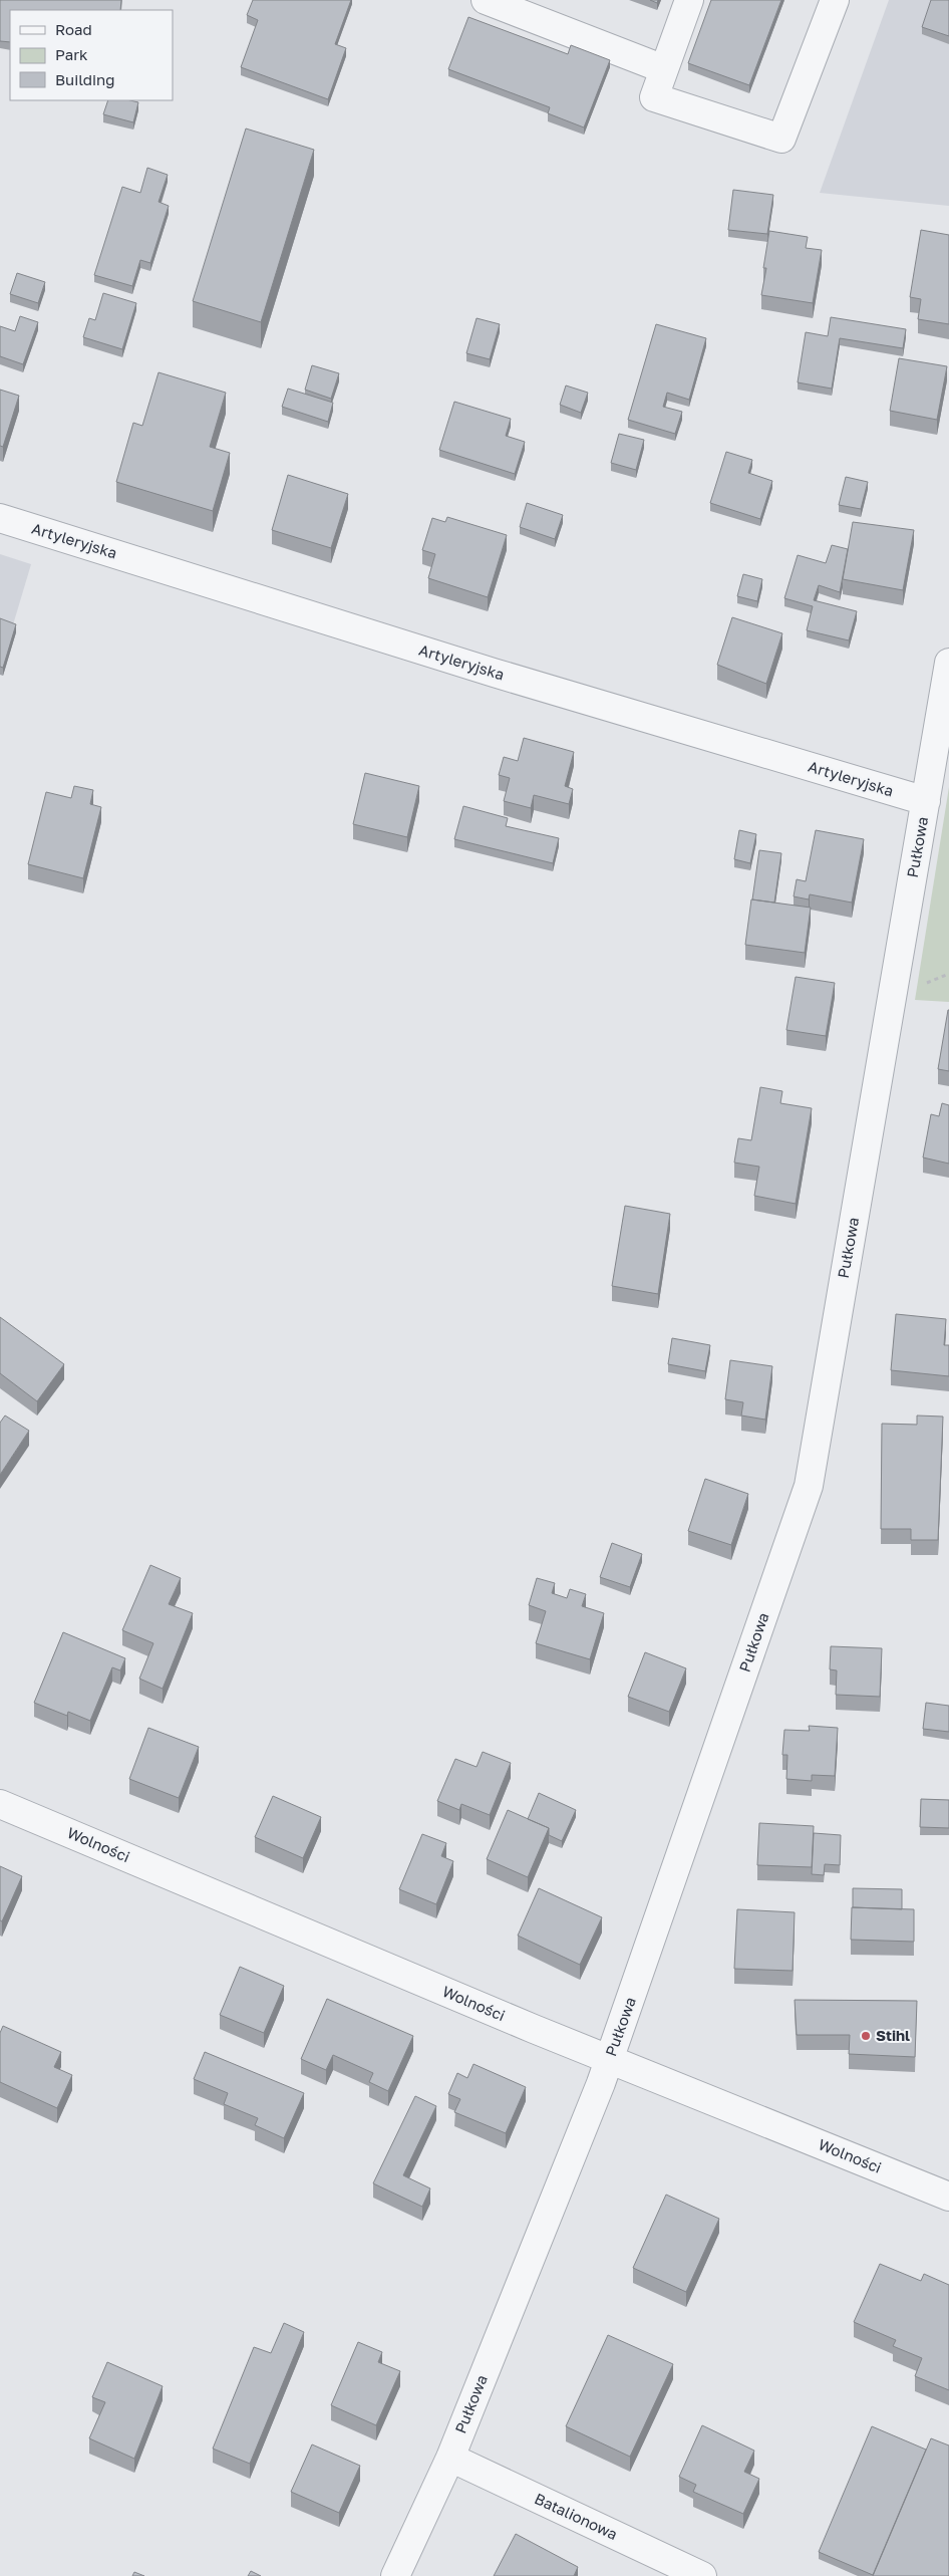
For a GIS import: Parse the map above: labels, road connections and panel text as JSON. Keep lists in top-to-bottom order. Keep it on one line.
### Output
{"streets":{"street":["Artyleryjska","Pułkowa","Wolności","Batalionowa"]},"crossings":[["Artyleryjska","Pułkowa"],["Pułkowa","Wolności"],["Pułkowa","Batalionowa"]],"places":["Stihl"],"legend":["Road","Park","Building"]}
